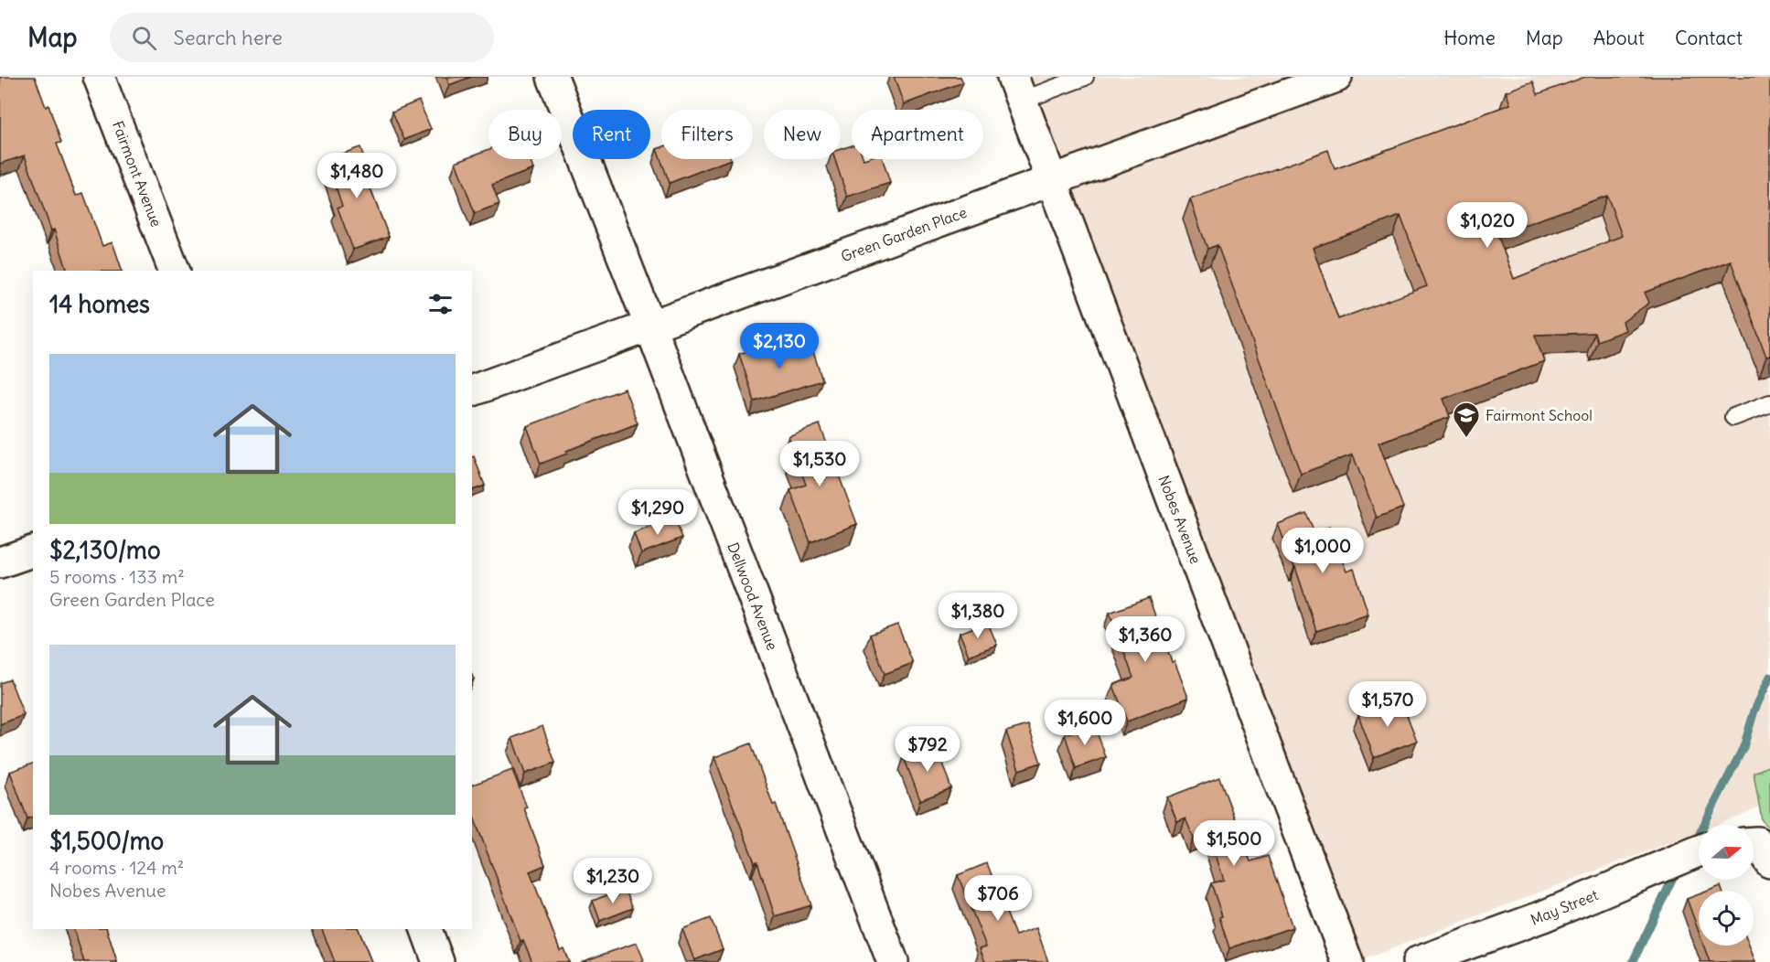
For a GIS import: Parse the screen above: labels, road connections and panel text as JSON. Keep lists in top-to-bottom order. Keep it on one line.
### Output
{"streets":{"street":["Fairmont Avenue","Green Garden Place","Nobes Avenue","Dellwood Avenue","May Street"]},"crossings":[["Green Garden Place","Nobes Avenue"],["Green Garden Place","Dellwood Avenue"]],"places":{"school or university":["Fairmont School"]},"north":"right","page":{"header":"Map","search":"Search here","nav":["Home","Map","About","Contact"],"chip":["Buy","Rent","Filters","New","Apartment"],"price":["$1,480","$1,020","$2,130","$1,530","$1,290","$1,000","$1,380","$1,360","$1,570","$1,600","$792","$1,500","$1,230","$706"],"heading":"14 homes","list":[{"name":"$2,130/mo","note":"5 rooms · 133 m² · Green Garden Place"},{"name":"$1,500/mo","note":"4 rooms · 124 m² · Nobes Avenue"}]}}
